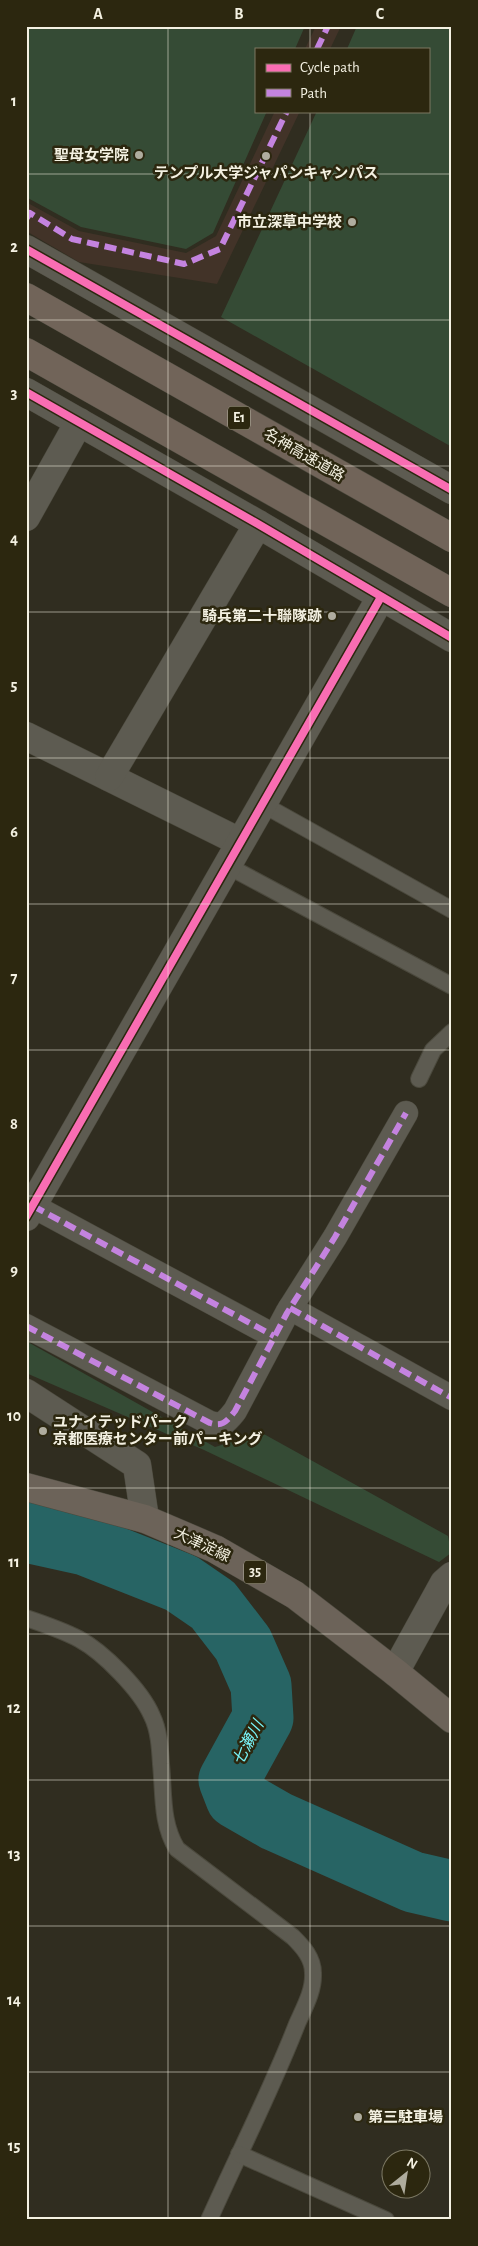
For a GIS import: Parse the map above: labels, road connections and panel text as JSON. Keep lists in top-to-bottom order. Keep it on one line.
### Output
{"streets":{"highway":["E1","名神高速道路"],"main road":["大津淀線","35"]},"water":["七瀬川"],"places":["聖母女学院","テンプル大学ジャパンキャンパス","市立深草中学校","騎兵第二十聯隊跡","ユナイテッドパーク 京都医療センター前パーキング","第三駐車場"],"legend":["Cycle path","Path"],"north":"top right","grid":{"columns":["A","B","C"],"rows":["1","2","3","4","5","6","7","8","9","10","11","12","13","14","15"]}}
